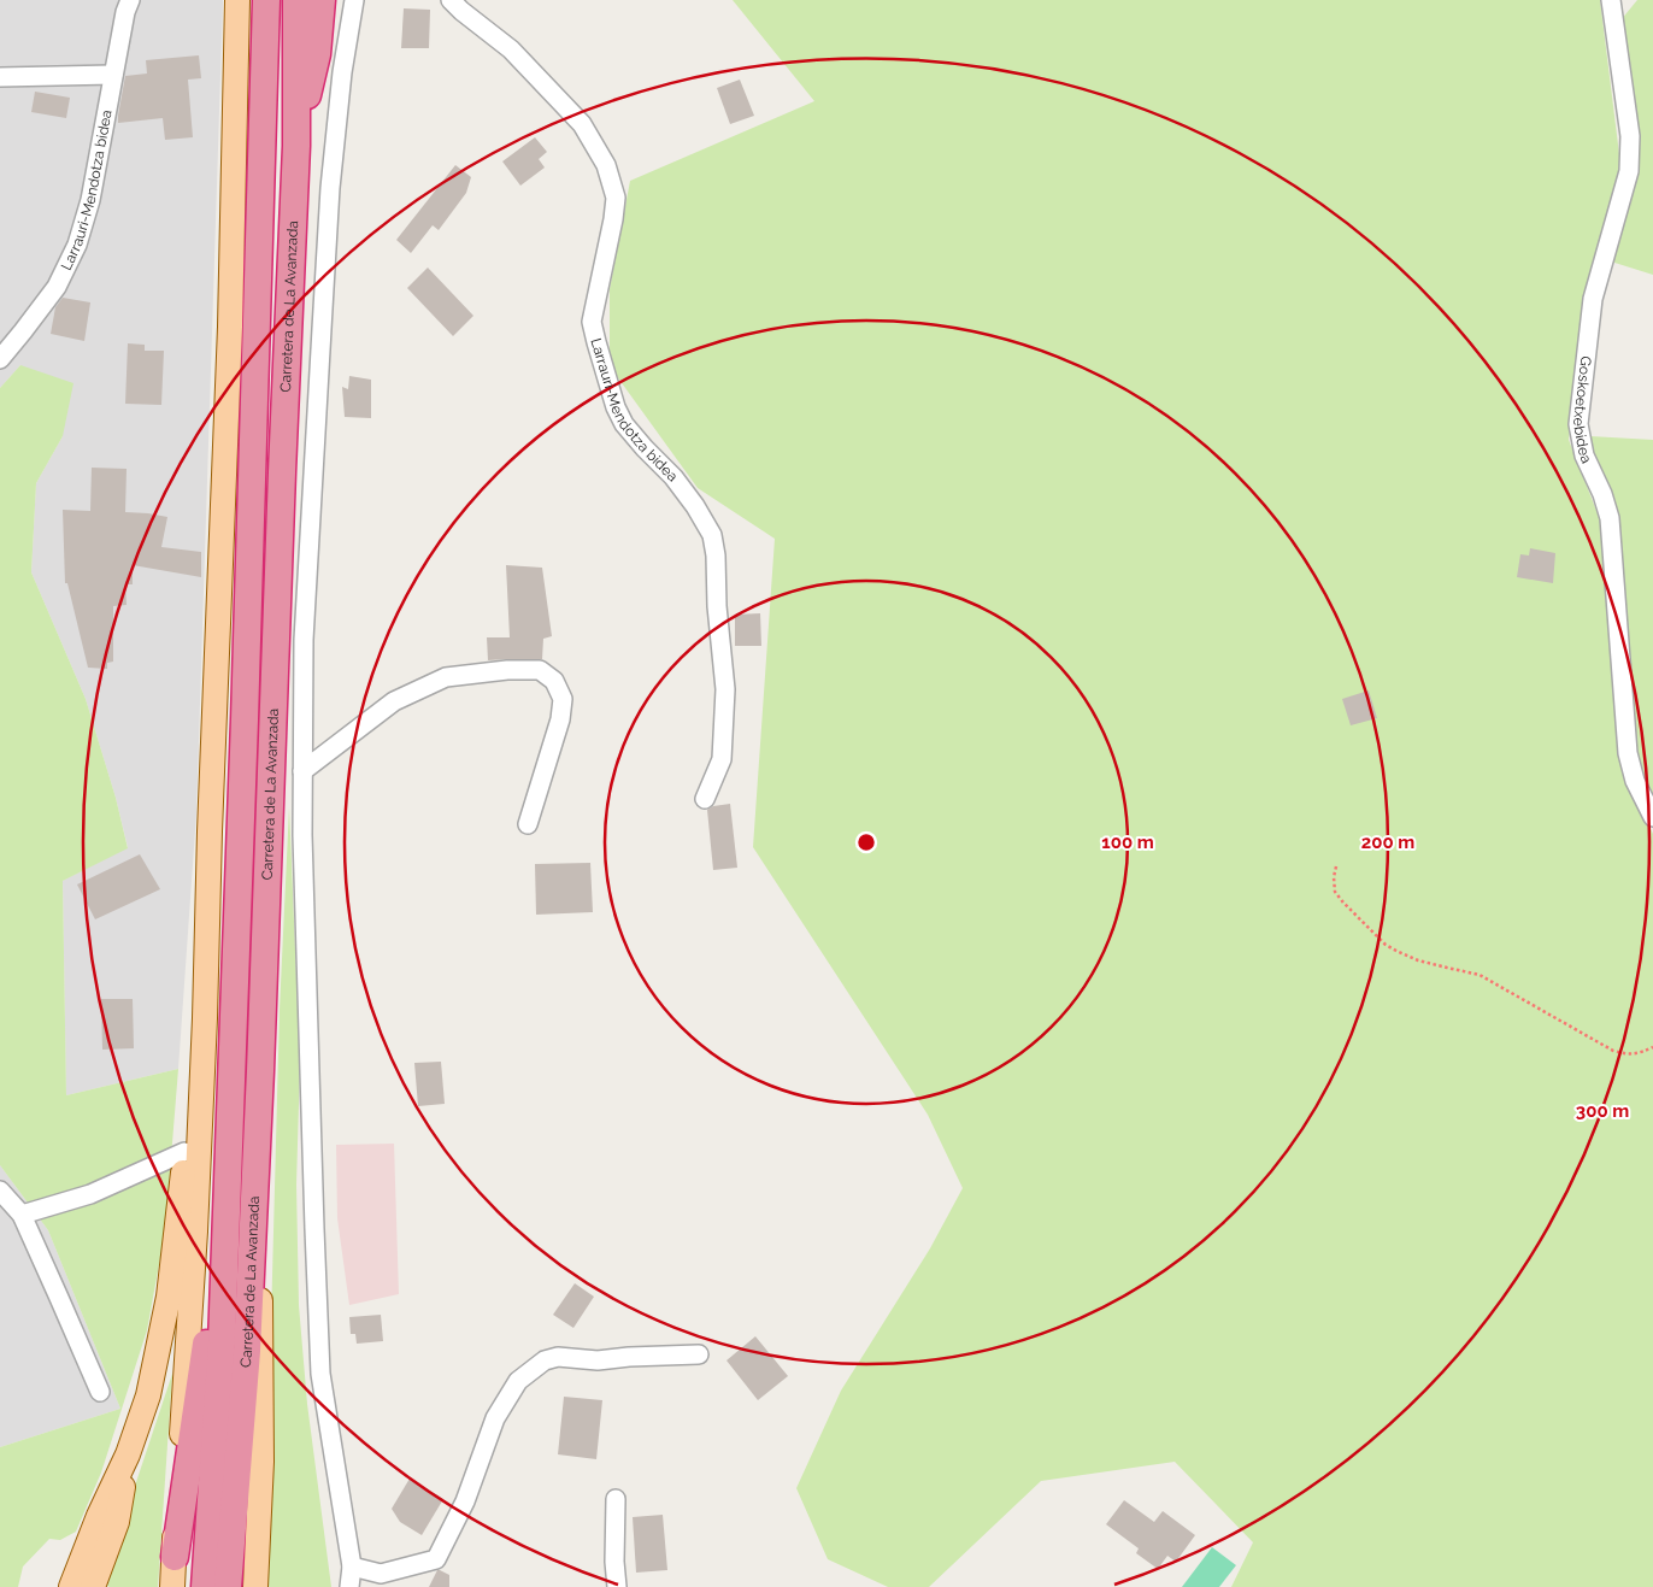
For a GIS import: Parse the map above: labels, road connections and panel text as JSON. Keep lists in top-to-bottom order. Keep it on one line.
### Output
{"streets":{"highway":["Carretera de La Avanzada"],"street":["Larrauri-Mendotza bidea","Goskoetxebidea"]},"rings":["100 m","200 m","300 m"]}
